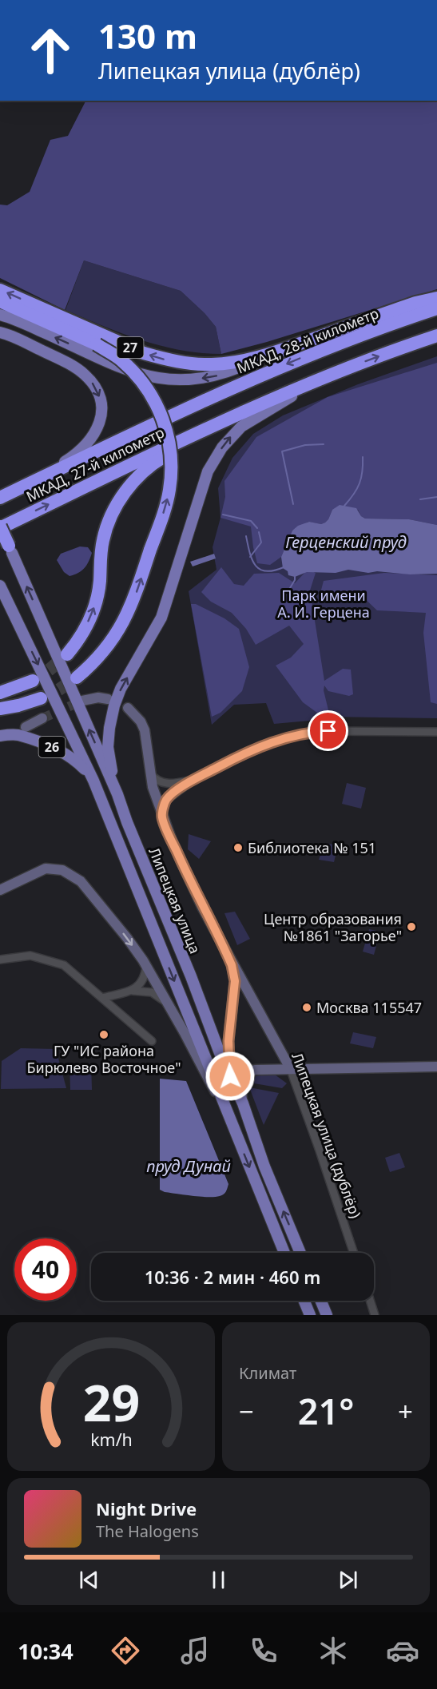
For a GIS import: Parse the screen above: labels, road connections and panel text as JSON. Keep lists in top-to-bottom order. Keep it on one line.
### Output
{"streets":{"highway":["МКАД, 28-й километр","27","МКАД, 27-й километр"],"main road":["26","Липецкая улица"],"street":["Липецкая улица (дублёр)"]},"crossings":[["МКАД, 28-й километр","МКАД, 27-й километр"]],"water":["Герценский пруд","пруд Дунай"],"parks":["Парк имени А. И. Герцена"],"places":["Библиотека № 151","Центр образования №1861 \"Загорье\"","Москва 115547","ГУ \"ИС района Бирюлево Восточное\""],"page":{"turn":["130 m","Липецкая улица (дублёр)"],"limit":"40","trip":"10:36 · 2 мин · 460 m","tile":"Климат","heat":["−","21°","+"],"song":["Night Drive","The Halogens"],"tabs":"10:34","gauge":["29","km/h"]}}
